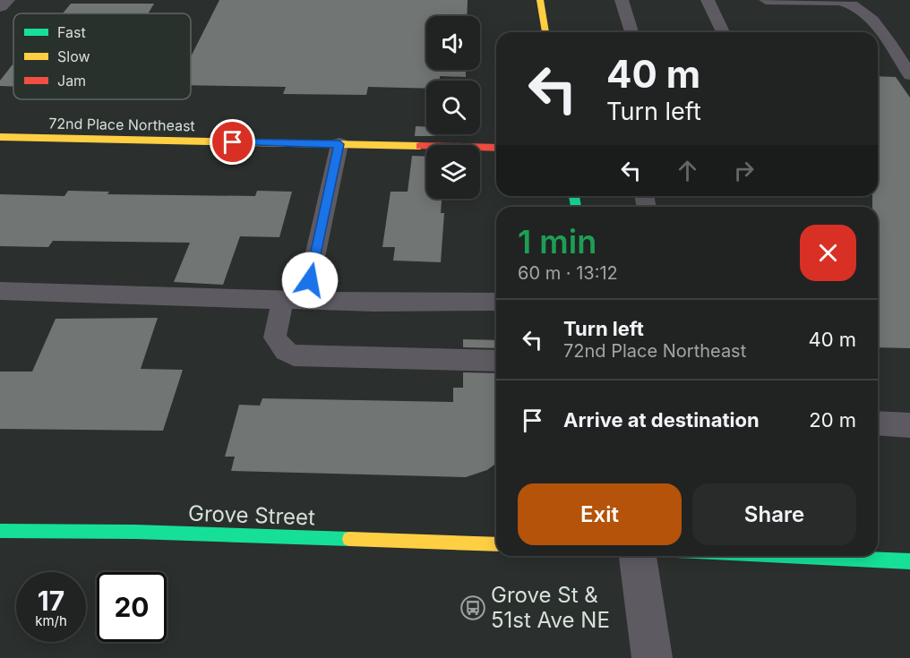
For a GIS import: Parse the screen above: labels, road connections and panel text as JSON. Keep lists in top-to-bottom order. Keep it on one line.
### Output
{"streets":{"street":["72nd Place Northeast","Grove Street"]},"places":{"bus stop":["Grove St & 51st Ave NE"]},"legend":["Fast","Slow","Jam"],"page":{"turn":["40 m","Turn left"],"heading":["1 min","60 m · 13:12"],"list":[{"name":"Turn left","note":"72nd Place Northeast","value":"40 m"},{"name":"Arrive at destination","value":"20 m"}],"buttons":["Exit","Share"],"speed":"17 km/h","limit":"20"}}
